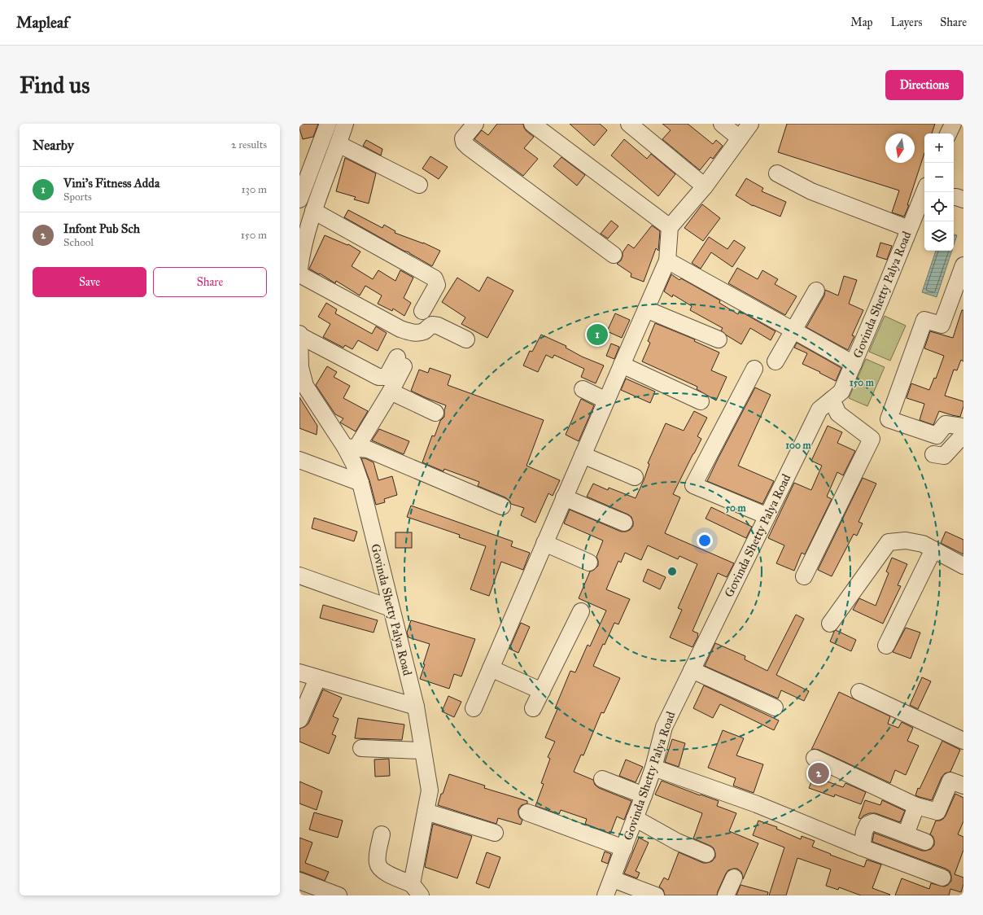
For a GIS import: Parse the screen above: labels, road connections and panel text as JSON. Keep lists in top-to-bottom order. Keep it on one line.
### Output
{"streets":{"street":["Govinda Shetty Palya Road"]},"north":"bottom","page":{"header":"Mapleaf","nav":["Map","Layers","Share"],"buttons":["Directions",["Save","Share"]],"title":"Find us","heading":["Nearby","2 results"],"map_buttons":["+","−"],"list":[{"mark":"1","name":"Vini's Fitness Adda","note":"Sports","value":"130 m"},{"mark":"2","name":"Infont Pub Sch","note":"School","value":"150 m"}],"pins":["1","2"]},"rings":["150 m","100 m","50 m"]}
